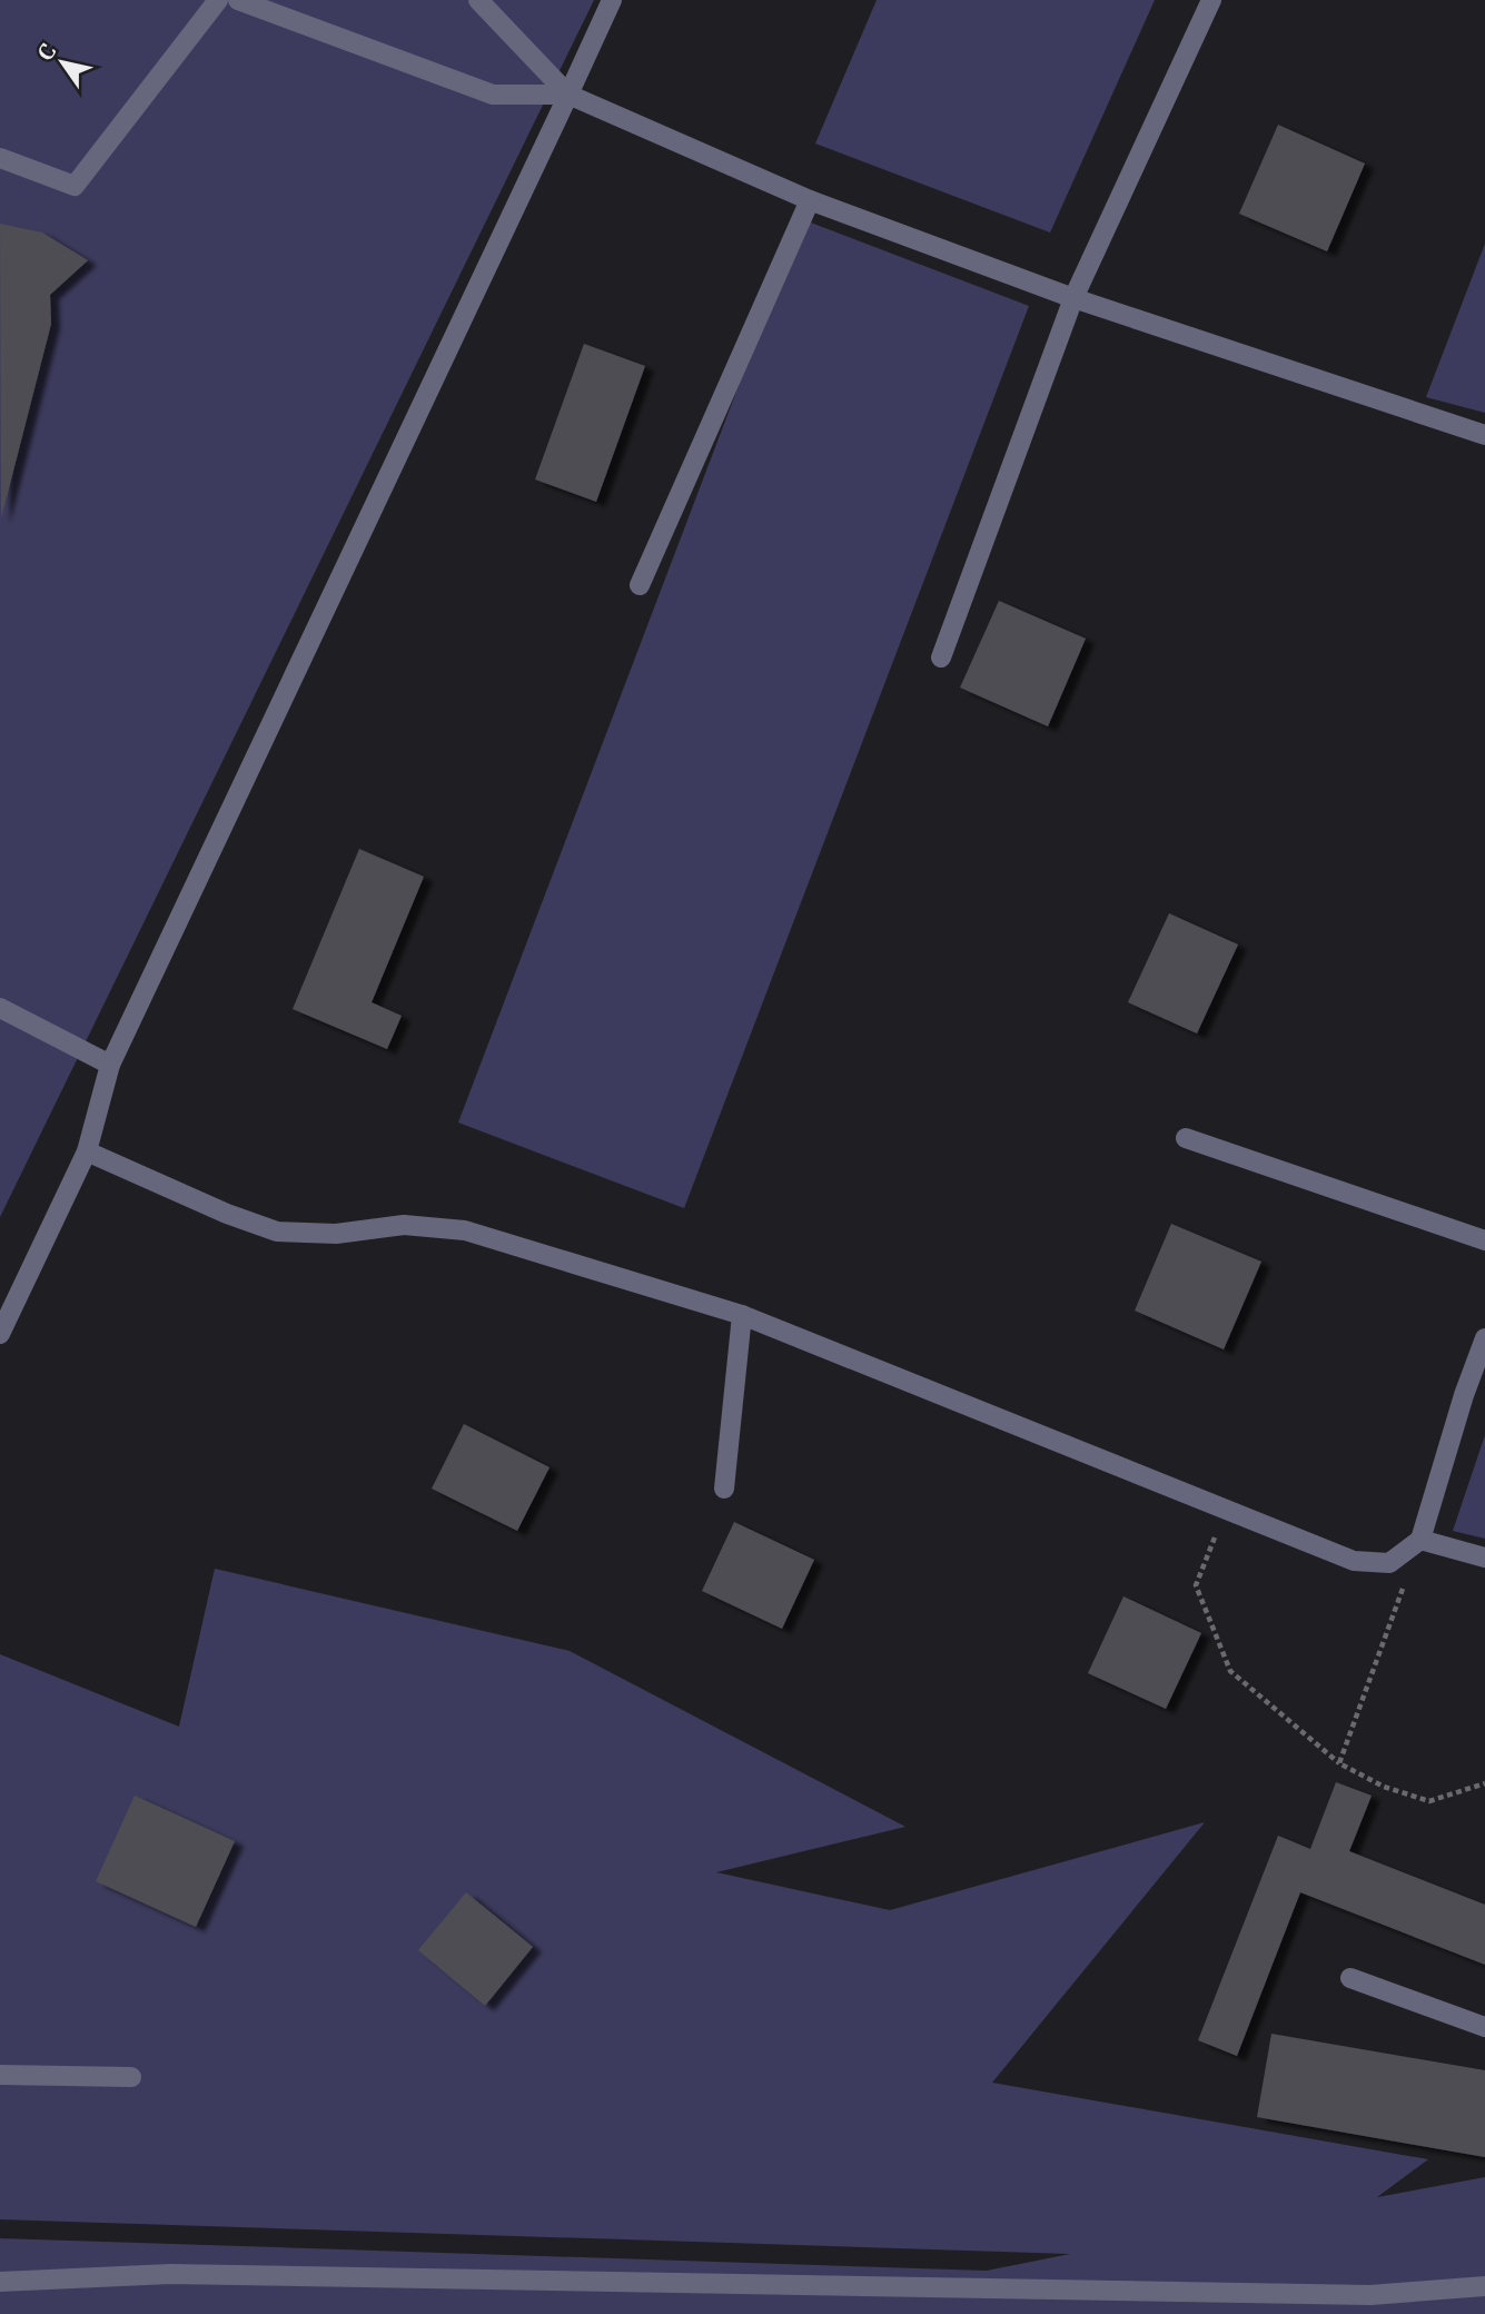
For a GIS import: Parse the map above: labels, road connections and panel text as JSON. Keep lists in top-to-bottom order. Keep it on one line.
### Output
{"north":"top left"}
